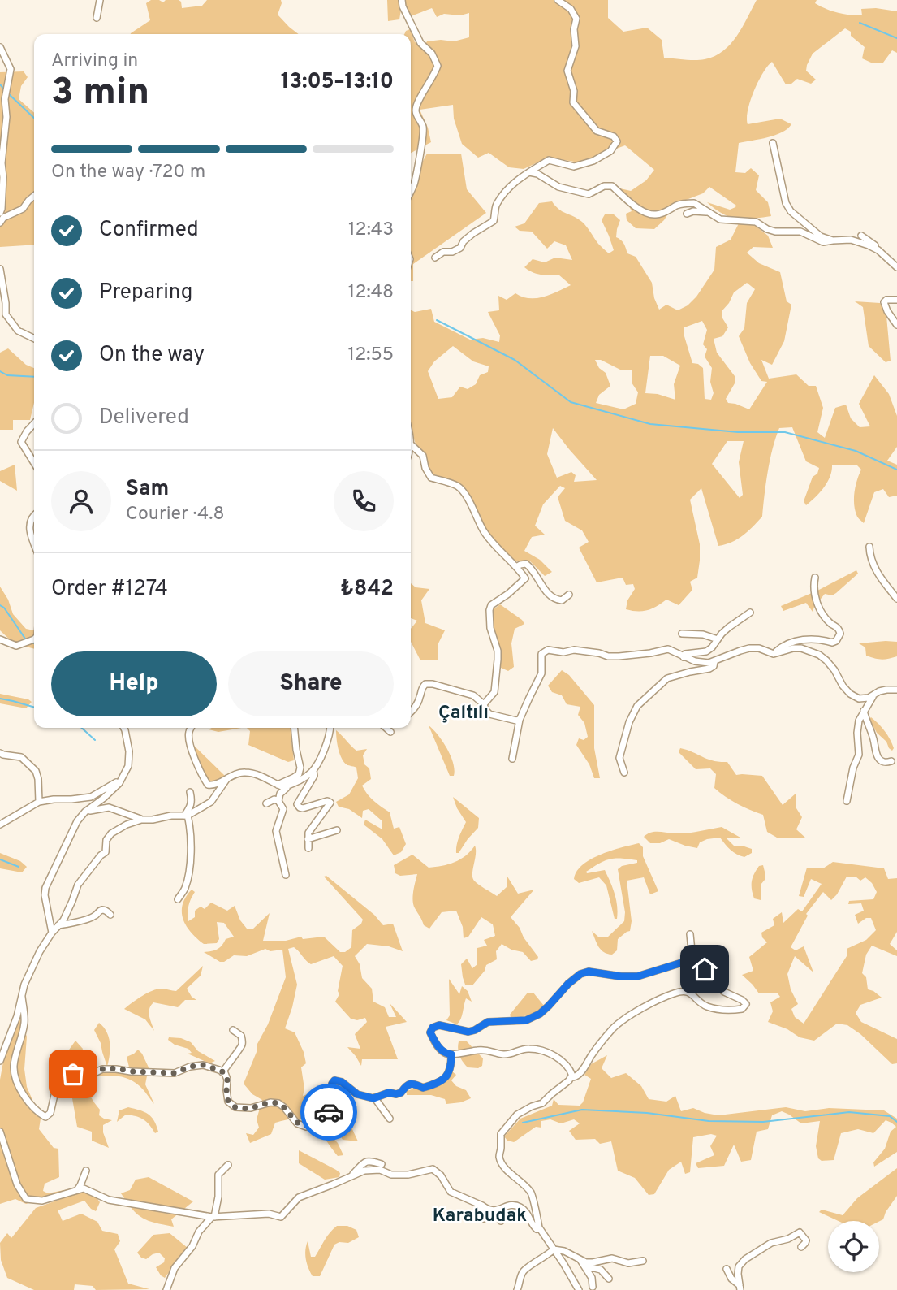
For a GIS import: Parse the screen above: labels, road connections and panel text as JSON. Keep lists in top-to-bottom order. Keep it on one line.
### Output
{"districts":["Çaltılı","Karabudak"],"page":{"heading":["3 min","Arriving in","13:05–13:10"],"panel":["Sam","Courier · 4.8","Order #1274","₺842"],"bar":"On the way · 720 m","list":[["Confirmed","12:43"],["Preparing","12:48"],["On the way","12:55"],"Delivered"],"buttons":["Help","Share"]}}
